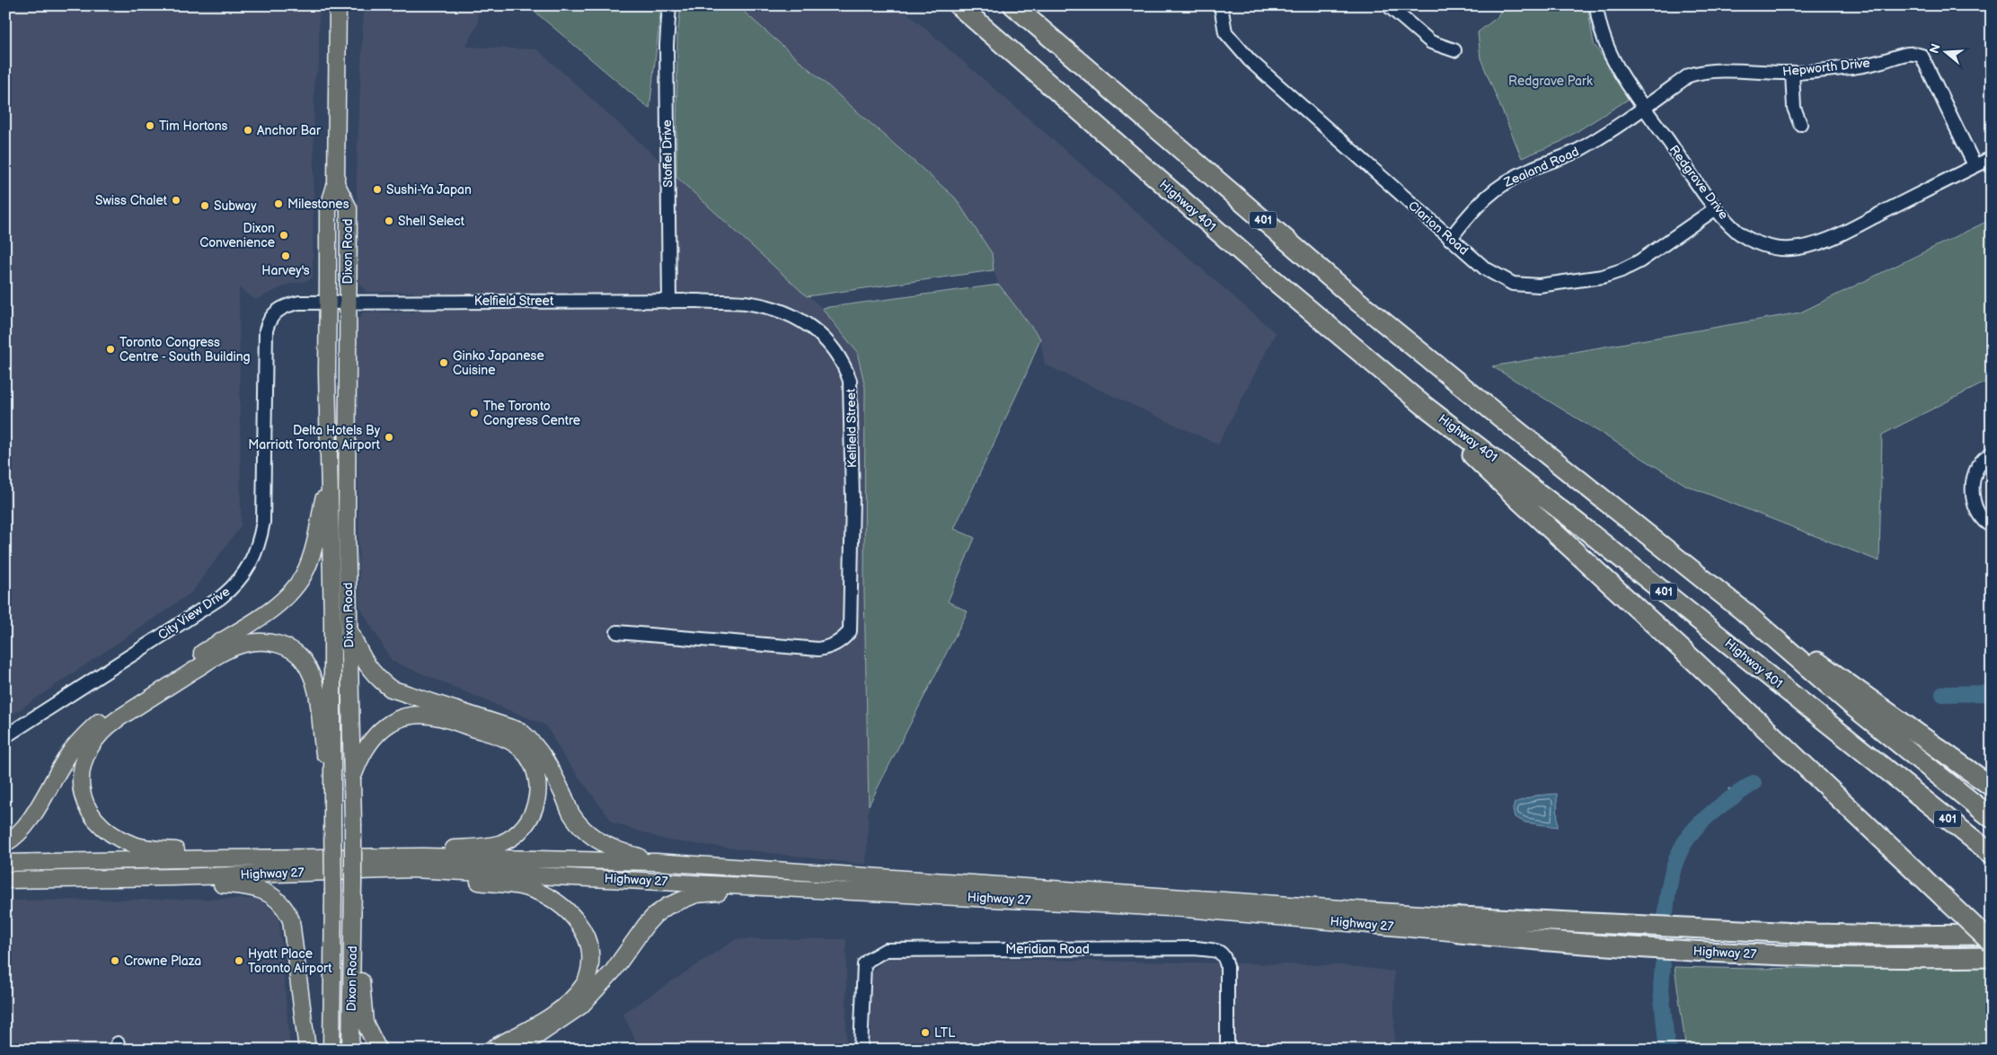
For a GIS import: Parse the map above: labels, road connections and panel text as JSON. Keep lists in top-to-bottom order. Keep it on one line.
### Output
{"streets":{"highway":["Highway 401","401","Highway 27"],"main road":["Dixon Road"],"street":["Hepworth Drive","Stoffel Drive","Zealand Road","Redgrave Drive","Clarion Road","Kelfield Street","City View Drive","Meridian Road"]},"crossings":[["Hepworth Drive","Zealand Road"],["Hepworth Drive","Redgrave Drive"],["Stoffel Drive","Kelfield Street"],["Zealand Road","Redgrave Drive"],["Zealand Road","Clarion Road"],["Redgrave Drive","Clarion Road"],["Dixon Road","Kelfield Street"],["Dixon Road","City View Drive"],["Kelfield Street","City View Drive"]],"parks":["Redgrave Park"],"places":["Tim Hortons","Anchor Bar","Sushi-Ya Japan","Swiss Chalet","Milestones","Subway","Shell Select","Dixon Convenience","Harvey's","Toronto Congress Centre - South Building","Ginko Japanese Cuisine","The Toronto Congress Centre","Delta Hotels By Marriott Toronto Airport","Crowne Plaza","Hyatt Place Toronto Airport","LTL"],"north":"left"}
